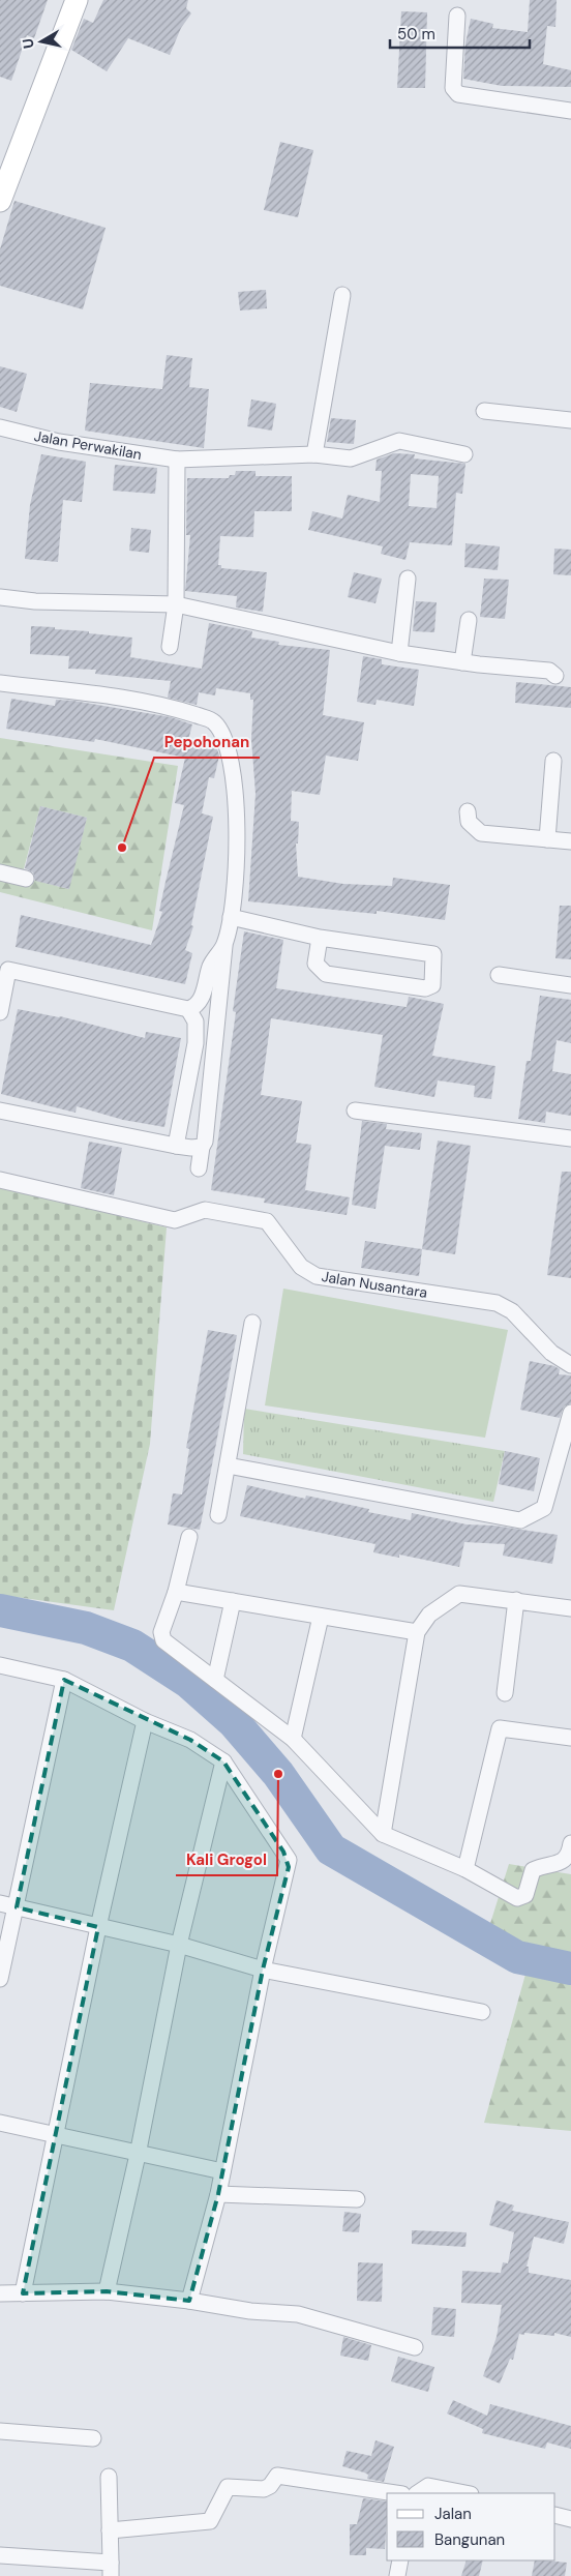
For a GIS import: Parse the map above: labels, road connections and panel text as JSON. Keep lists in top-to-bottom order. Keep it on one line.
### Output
{"streets":{"street":["Jalan Perwakilan","Jalan Nusantara"]},"places":["Pepohonan","Kali Grogol"],"legend":["Jalan","Bangunan"],"scale_bar":"50 m","north":"left"}
